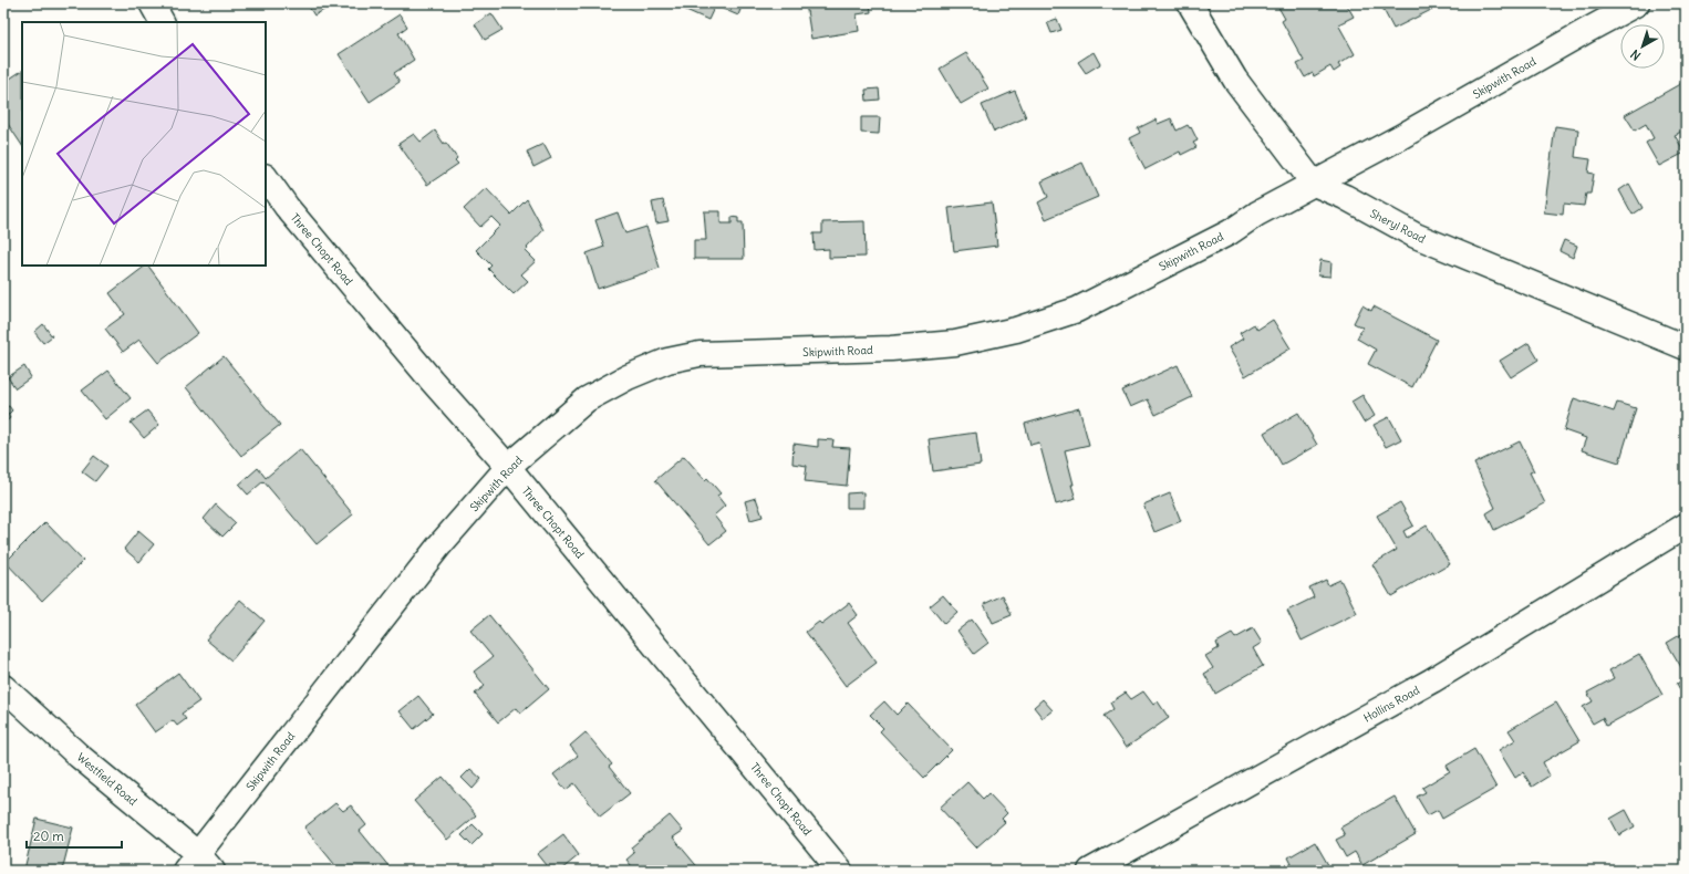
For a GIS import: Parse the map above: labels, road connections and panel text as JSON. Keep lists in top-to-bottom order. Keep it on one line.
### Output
{"streets":{"street":["Skipwith Road","Sheryl Road","Three Chopt Road","Hollins Road","Westfield Road"]},"crossings":[["Skipwith Road","Sheryl Road"],["Skipwith Road","Three Chopt Road"],["Skipwith Road","Westfield Road"]],"scale_bar":"20 m","north":"bottom left"}
